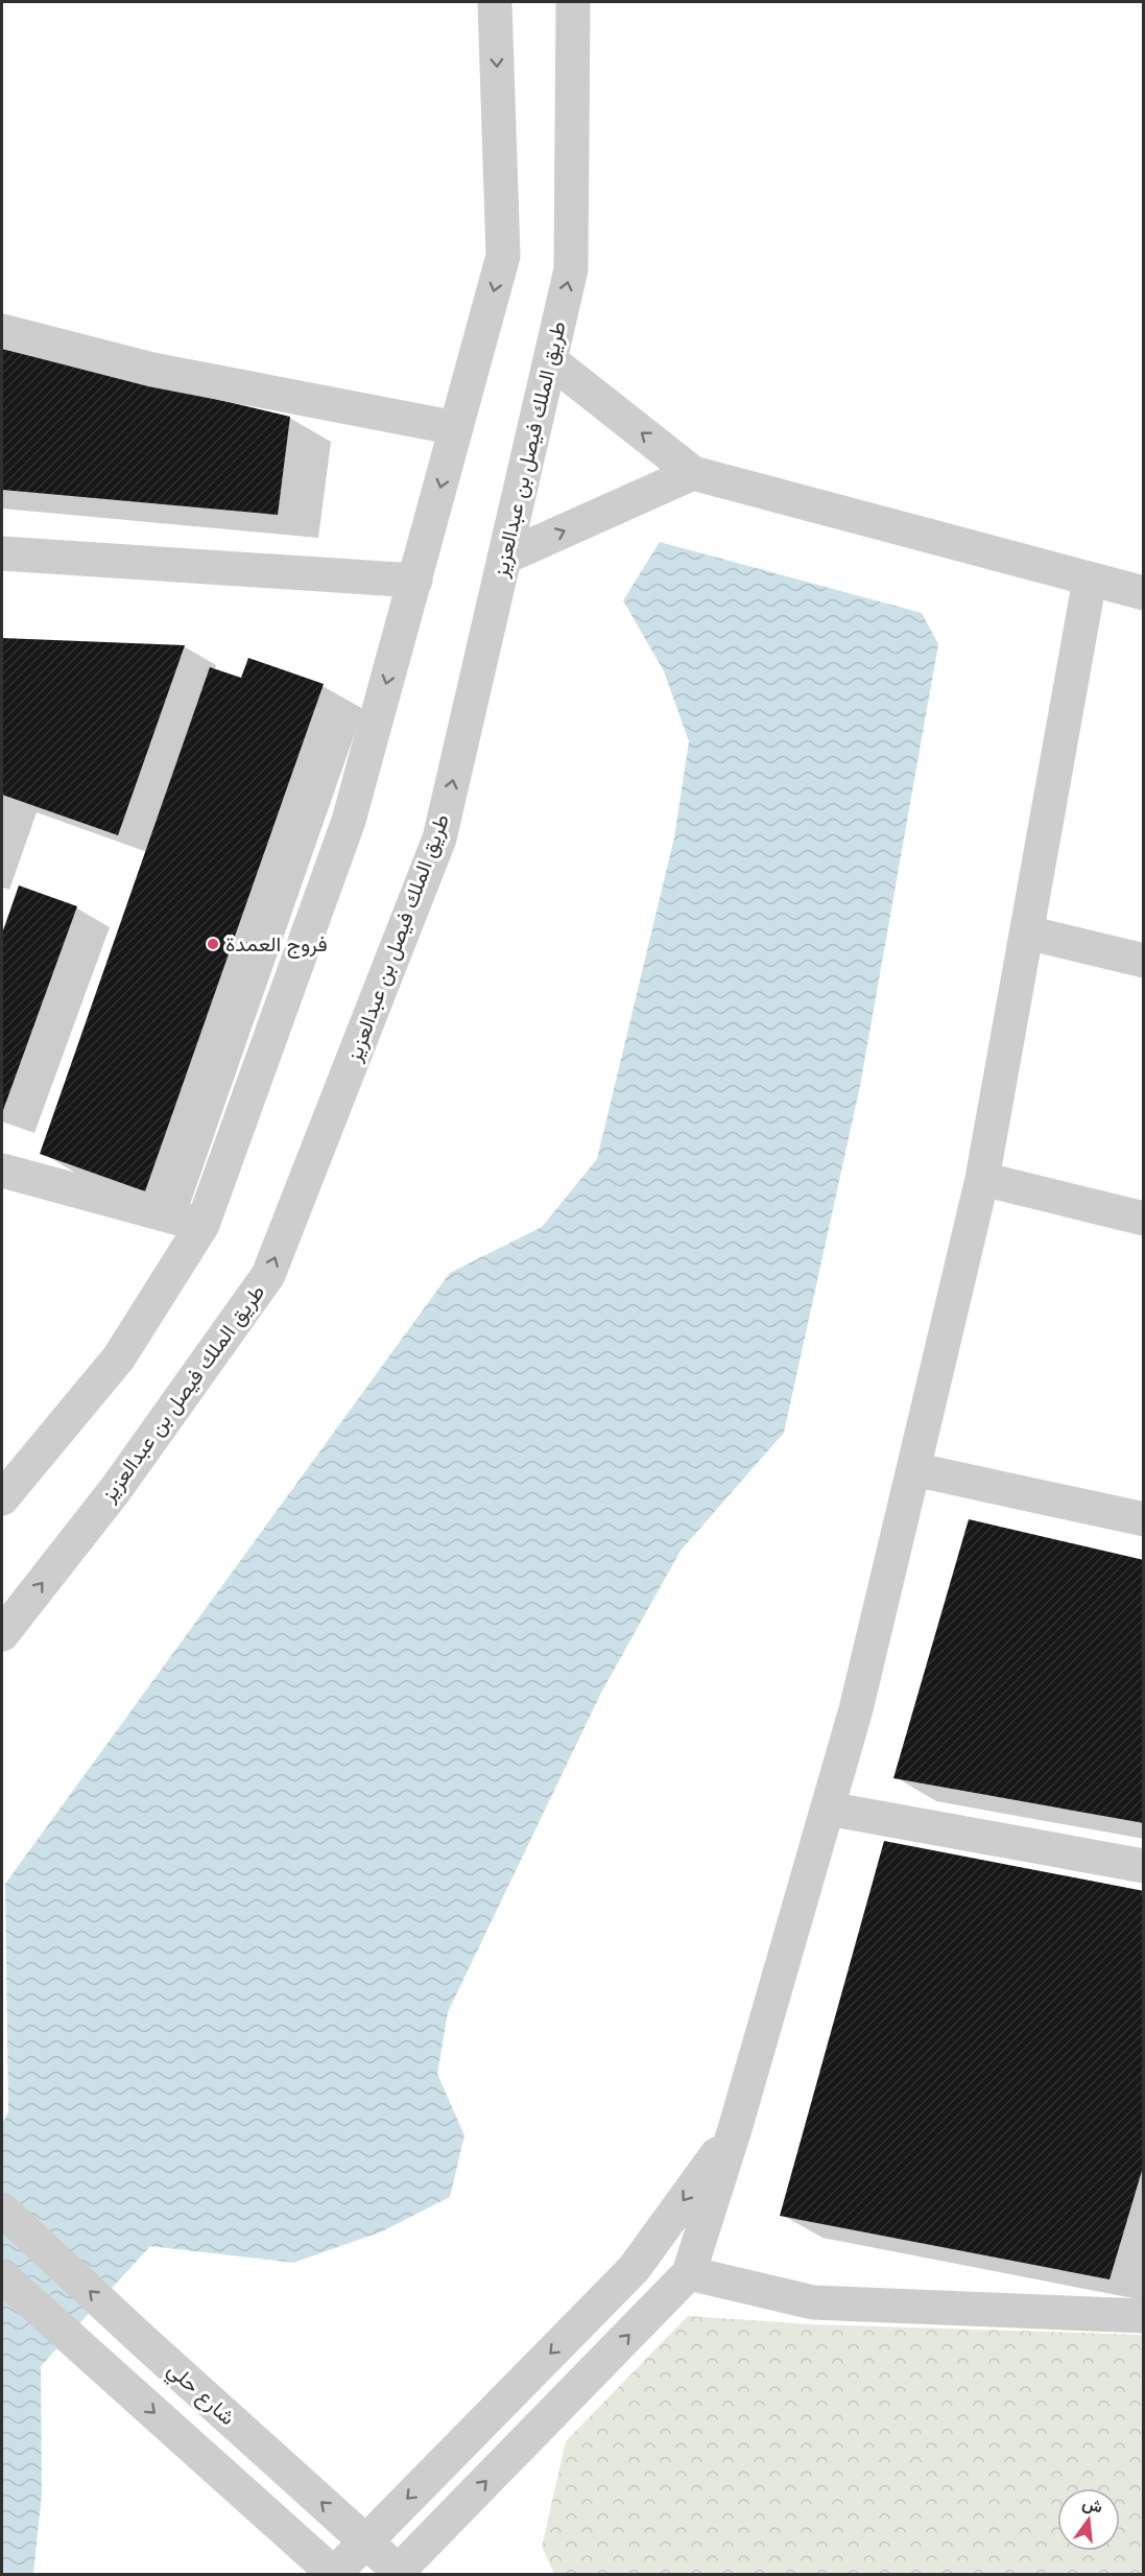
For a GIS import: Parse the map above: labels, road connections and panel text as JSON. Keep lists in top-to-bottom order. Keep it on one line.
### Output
{"streets":{"street":["طريق الملك فيصل بن عبدالعزيز","شارع حلي"]},"places":["فروج العمدة"],"north":"top"}
